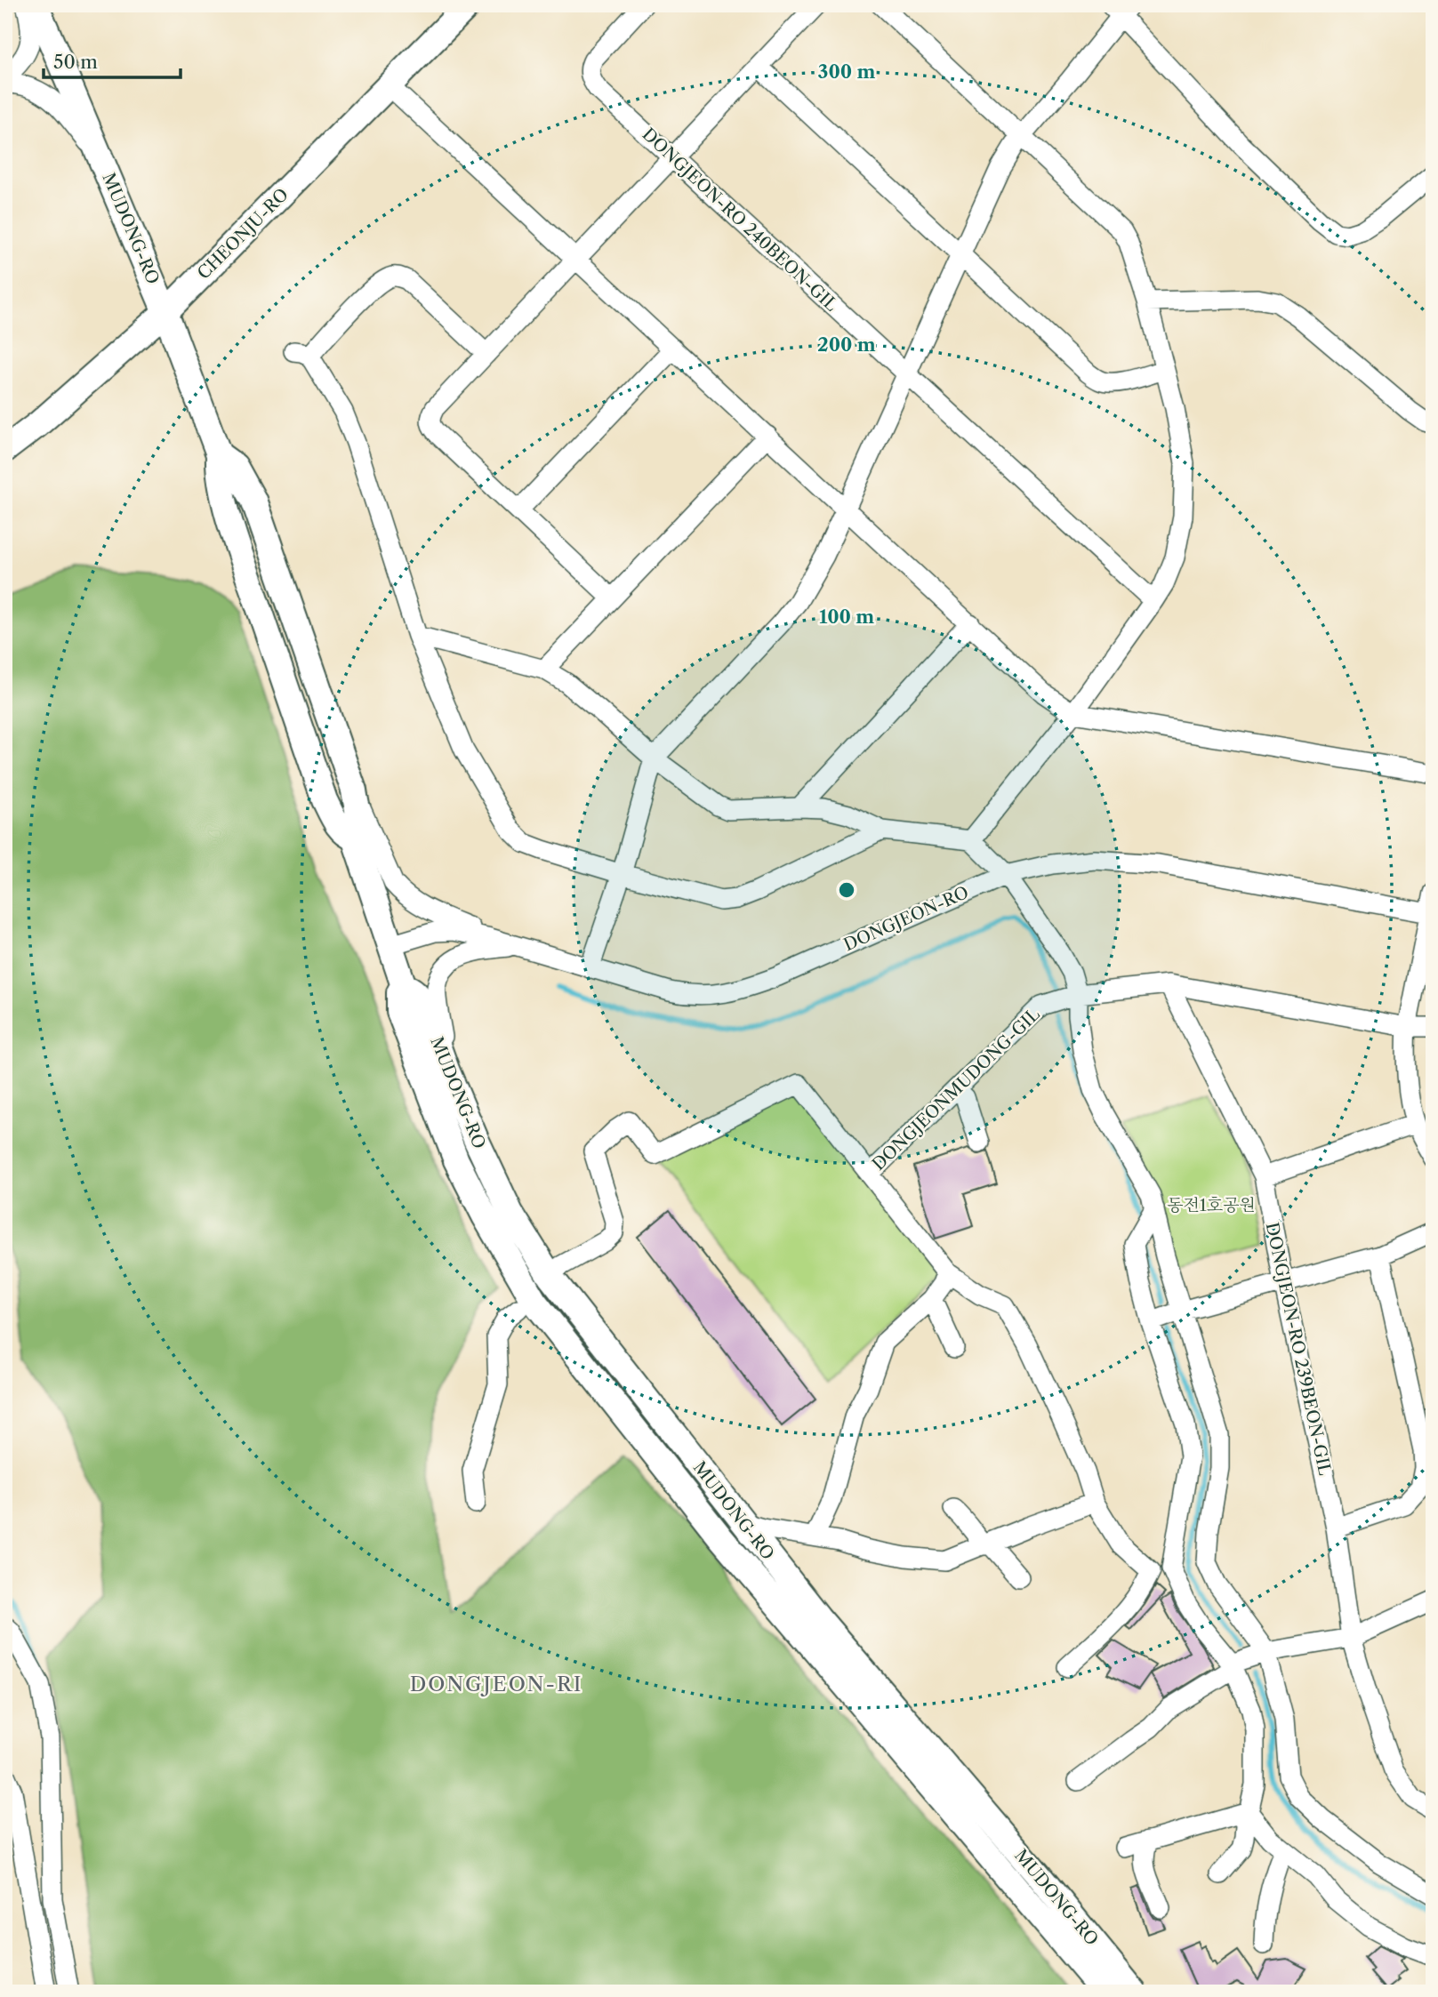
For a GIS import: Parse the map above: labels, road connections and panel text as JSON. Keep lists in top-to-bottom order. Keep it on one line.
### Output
{"streets":{"main road":["MUDONG-RO","CHEONJU-RO"],"street":["DONGJEON-RO 240BEON-GIL","DONGJEON-RO","DONGJEONMUDONG-GIL","DONGJEON-RO 239BEON-GIL"]},"crossings":[["MUDONG-RO","CHEONJU-RO"],["MUDONG-RO","DONGJEON-RO"]],"districts":["DONGJEON-RI"],"parks":["동전1호공원"],"scale_bar":"50 m","rings":["300 m","200 m","100 m"]}
